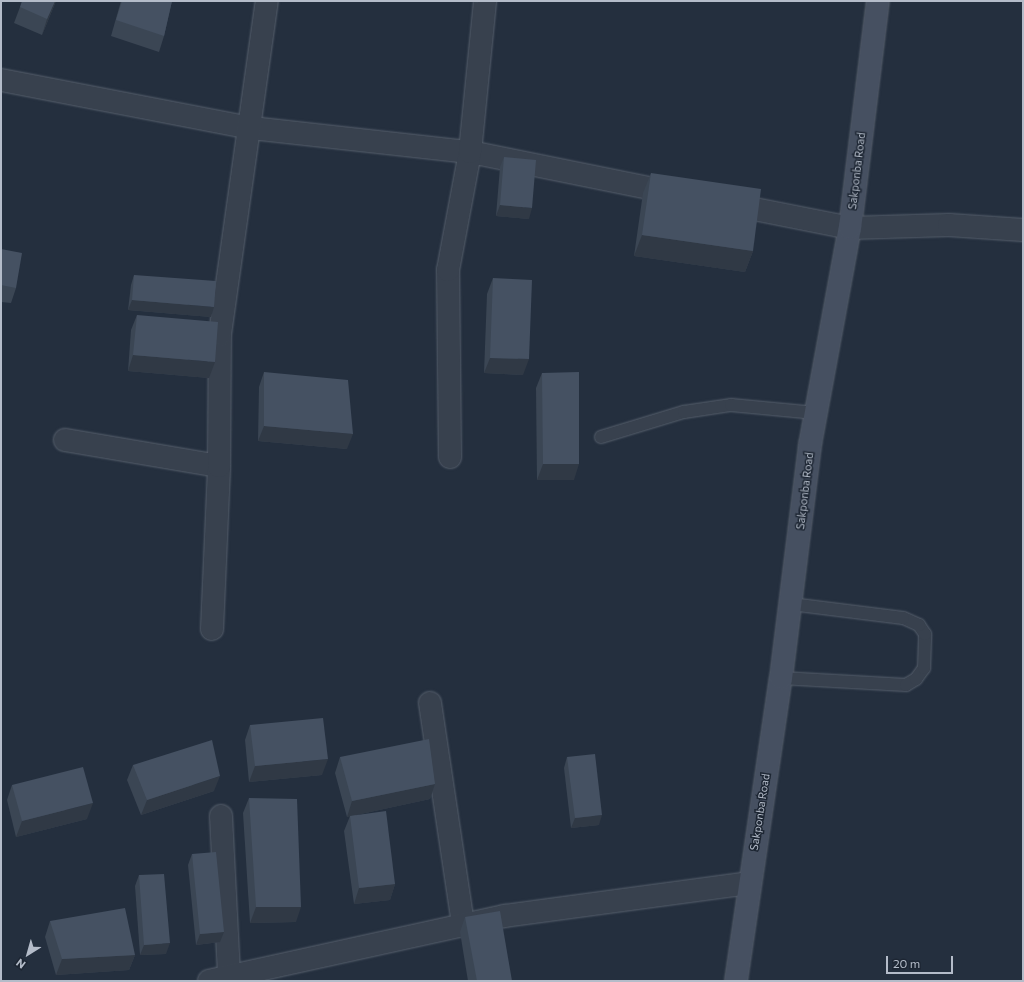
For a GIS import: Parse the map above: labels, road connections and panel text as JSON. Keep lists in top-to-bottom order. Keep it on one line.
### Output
{"streets":{"main road":["Sakponba Road"]},"scale_bar":"20 m","north":"bottom left"}
